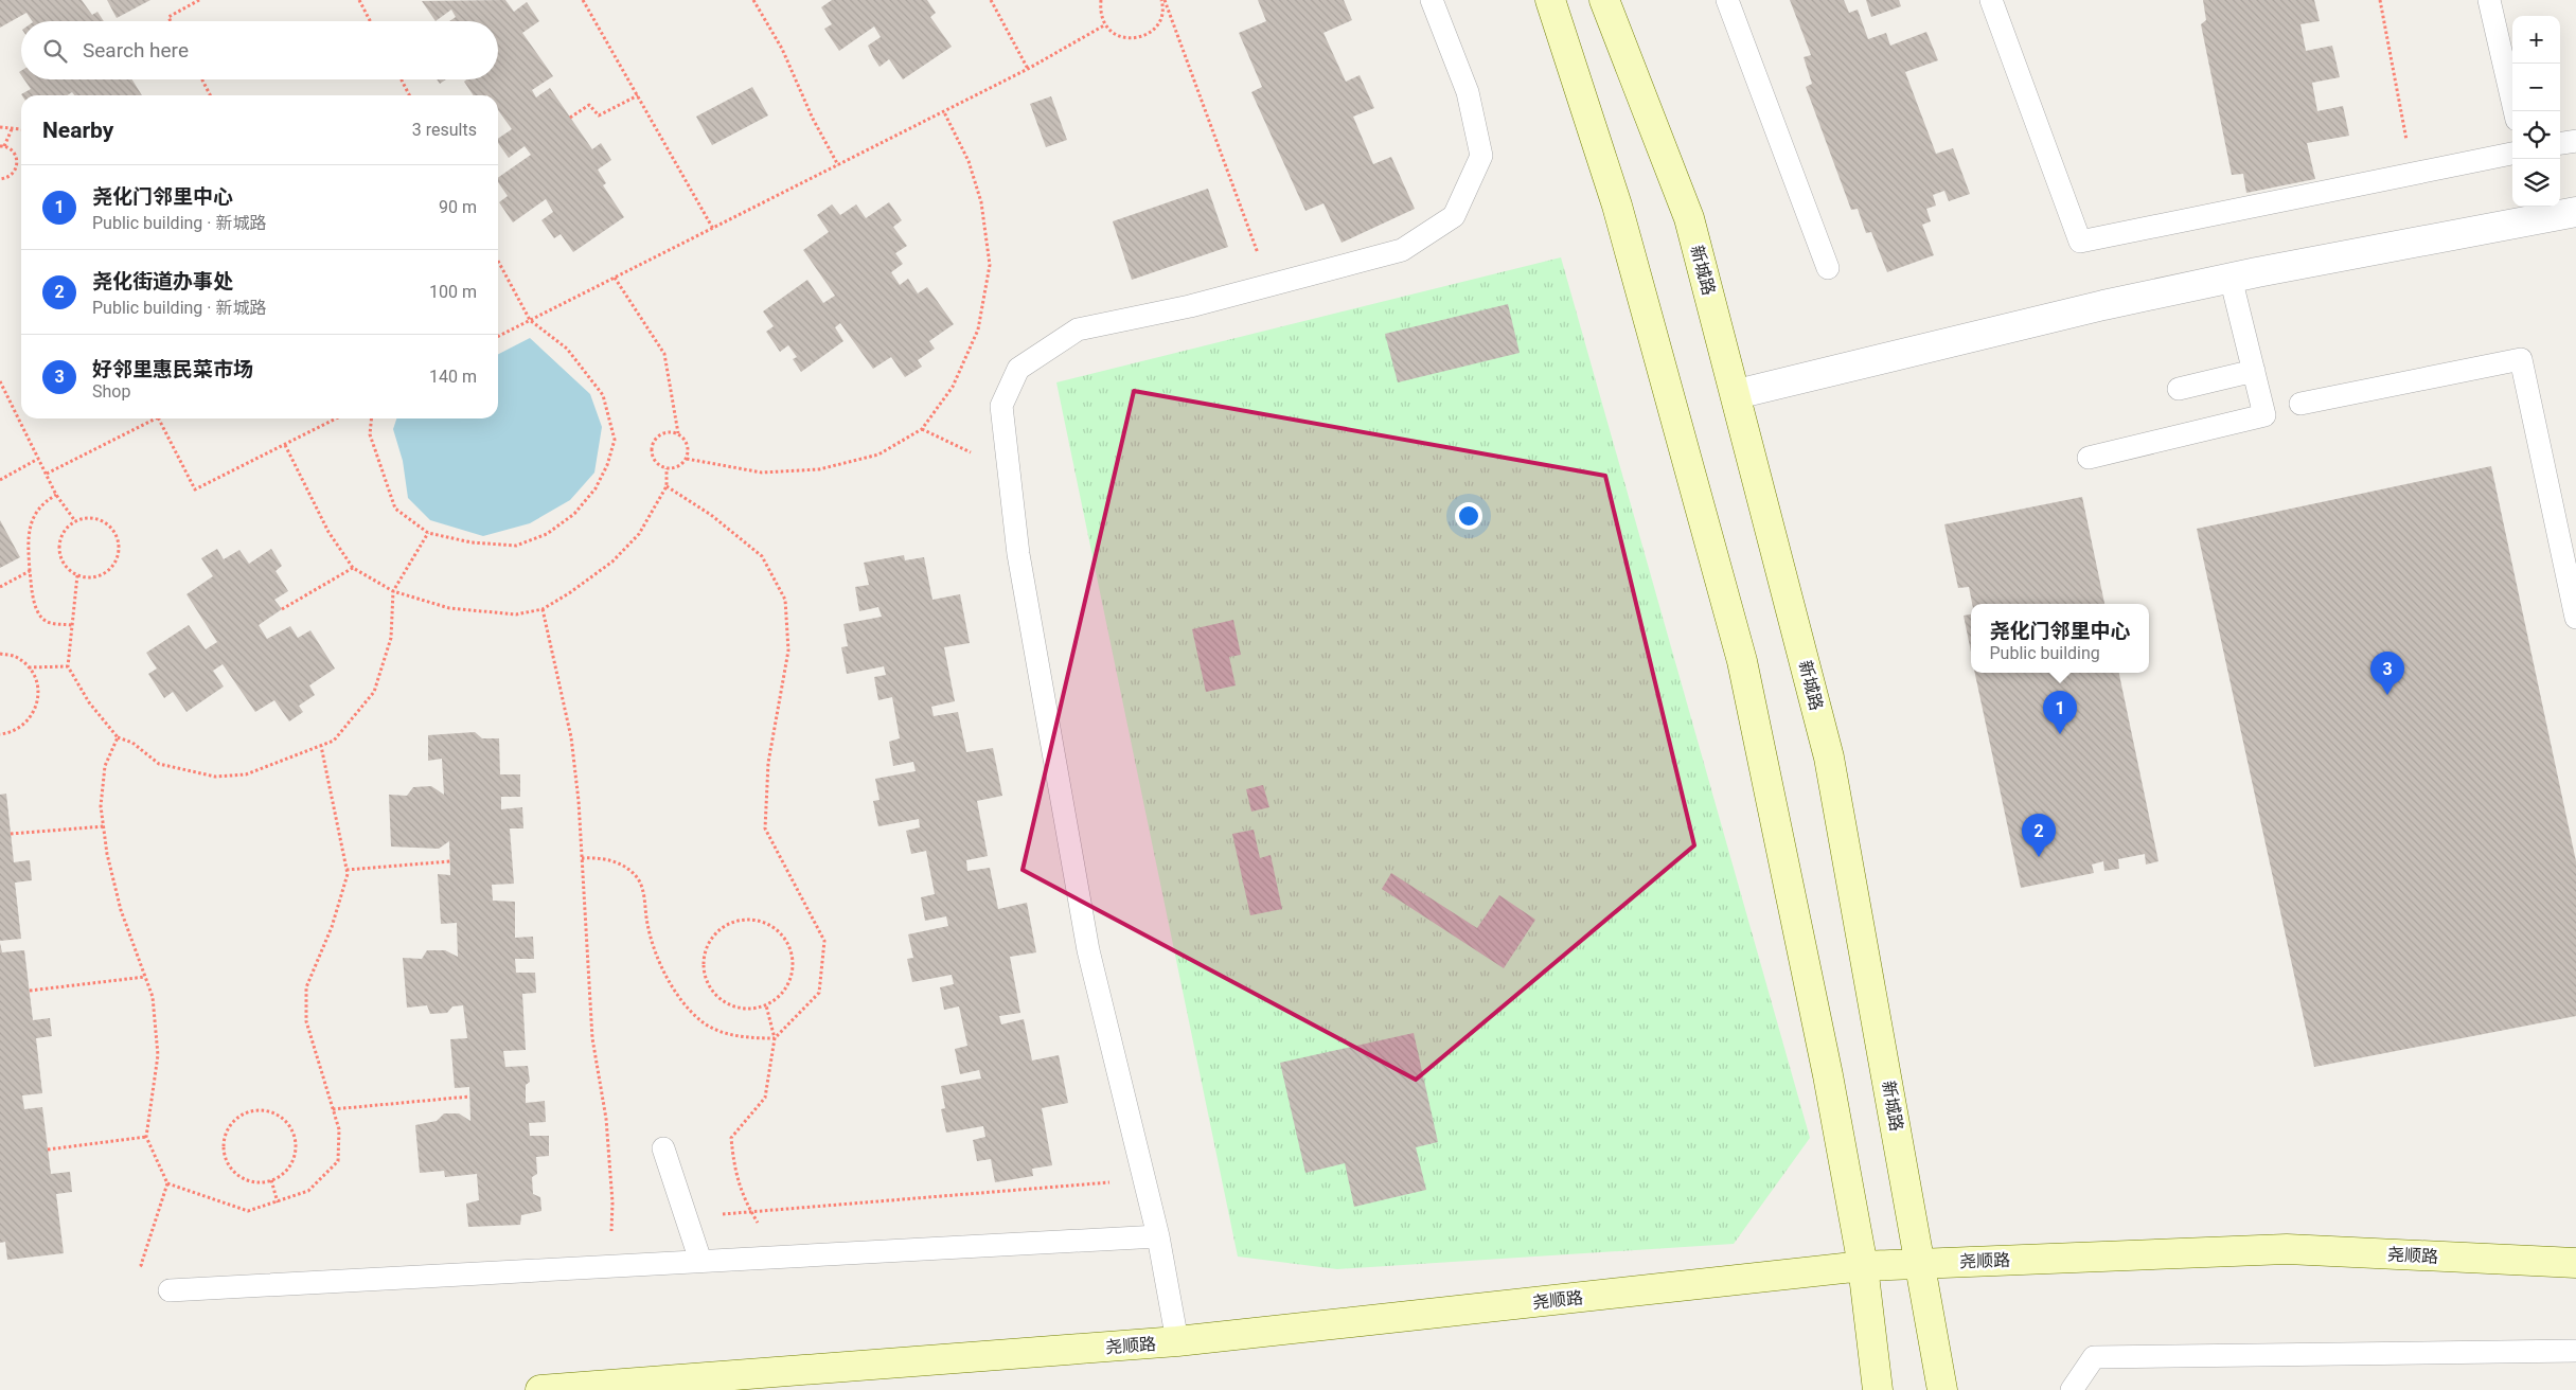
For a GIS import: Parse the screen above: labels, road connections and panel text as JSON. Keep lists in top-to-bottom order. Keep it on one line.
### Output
{"streets":{"main road":["新城路","尧顺路"]},"crossings":[["新城路","尧顺路"]],"page":{"map_buttons":["+","−"],"search":"Search here","heading":["Nearby","3 results"],"list":[{"mark":"1","name":"尧化门邻里中心","note":"Public building · 新城路","value":"90 m"},{"mark":"2","name":"尧化街道办事处","note":"Public building · 新城路","value":"100 m"},{"mark":"3","name":"好邻里惠民菜市场","note":"Shop","value":"140 m"}],"popup":["尧化门邻里中心","Public building"],"pins":["3","1","2"]}}
